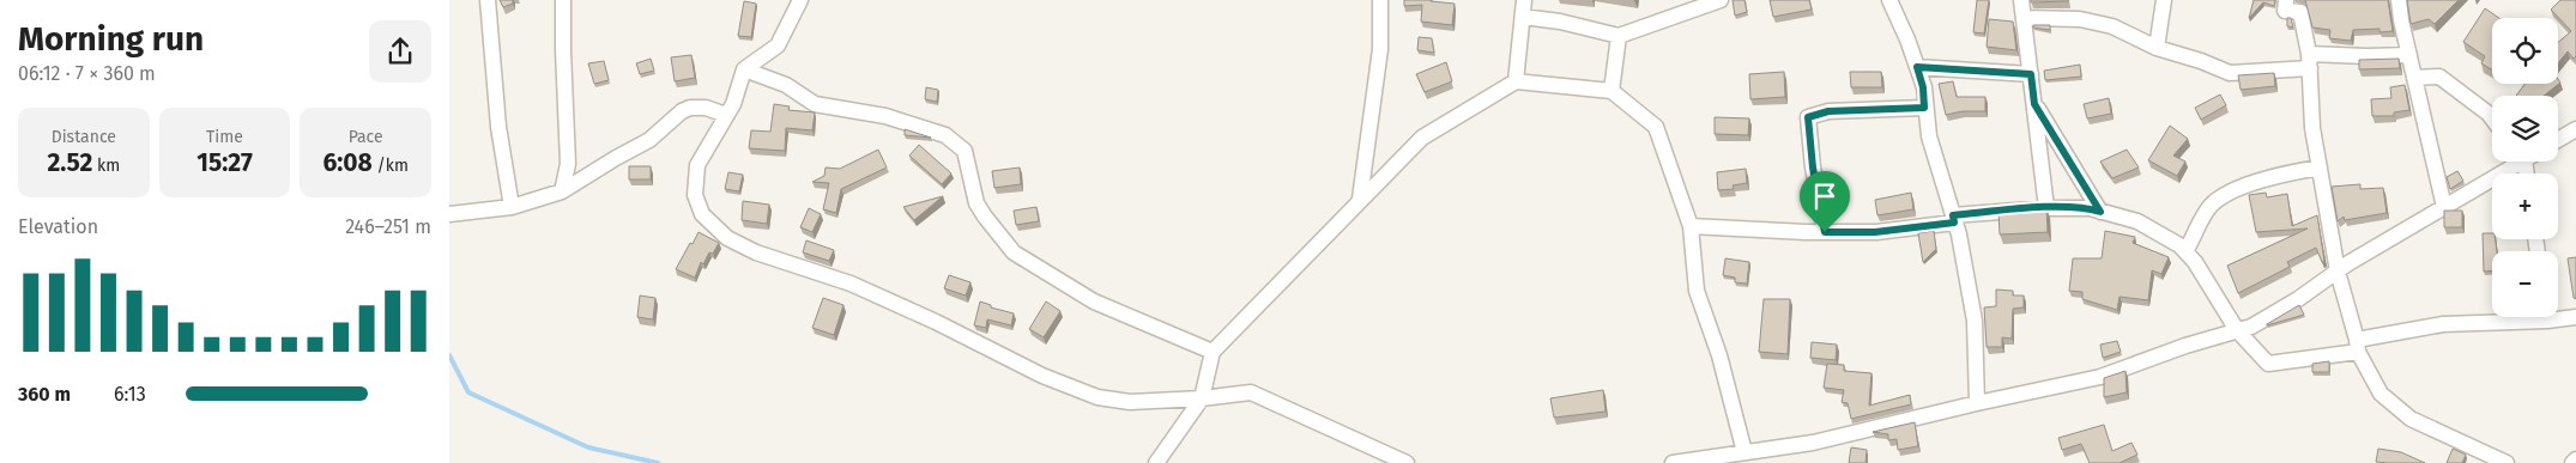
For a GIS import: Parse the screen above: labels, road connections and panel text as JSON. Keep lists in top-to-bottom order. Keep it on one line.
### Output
{"page":{"heading":["Morning run","06:12 · 7 × 360 m"],"map_buttons":["+","−"],"stats":[["Distance","2.52 km"],["Time","15:27"],["Pace","6:08 /km"]],"chart":["Elevation","246–251 m"],"list":[{"name":"360 m","note":"6:13"}]}}
